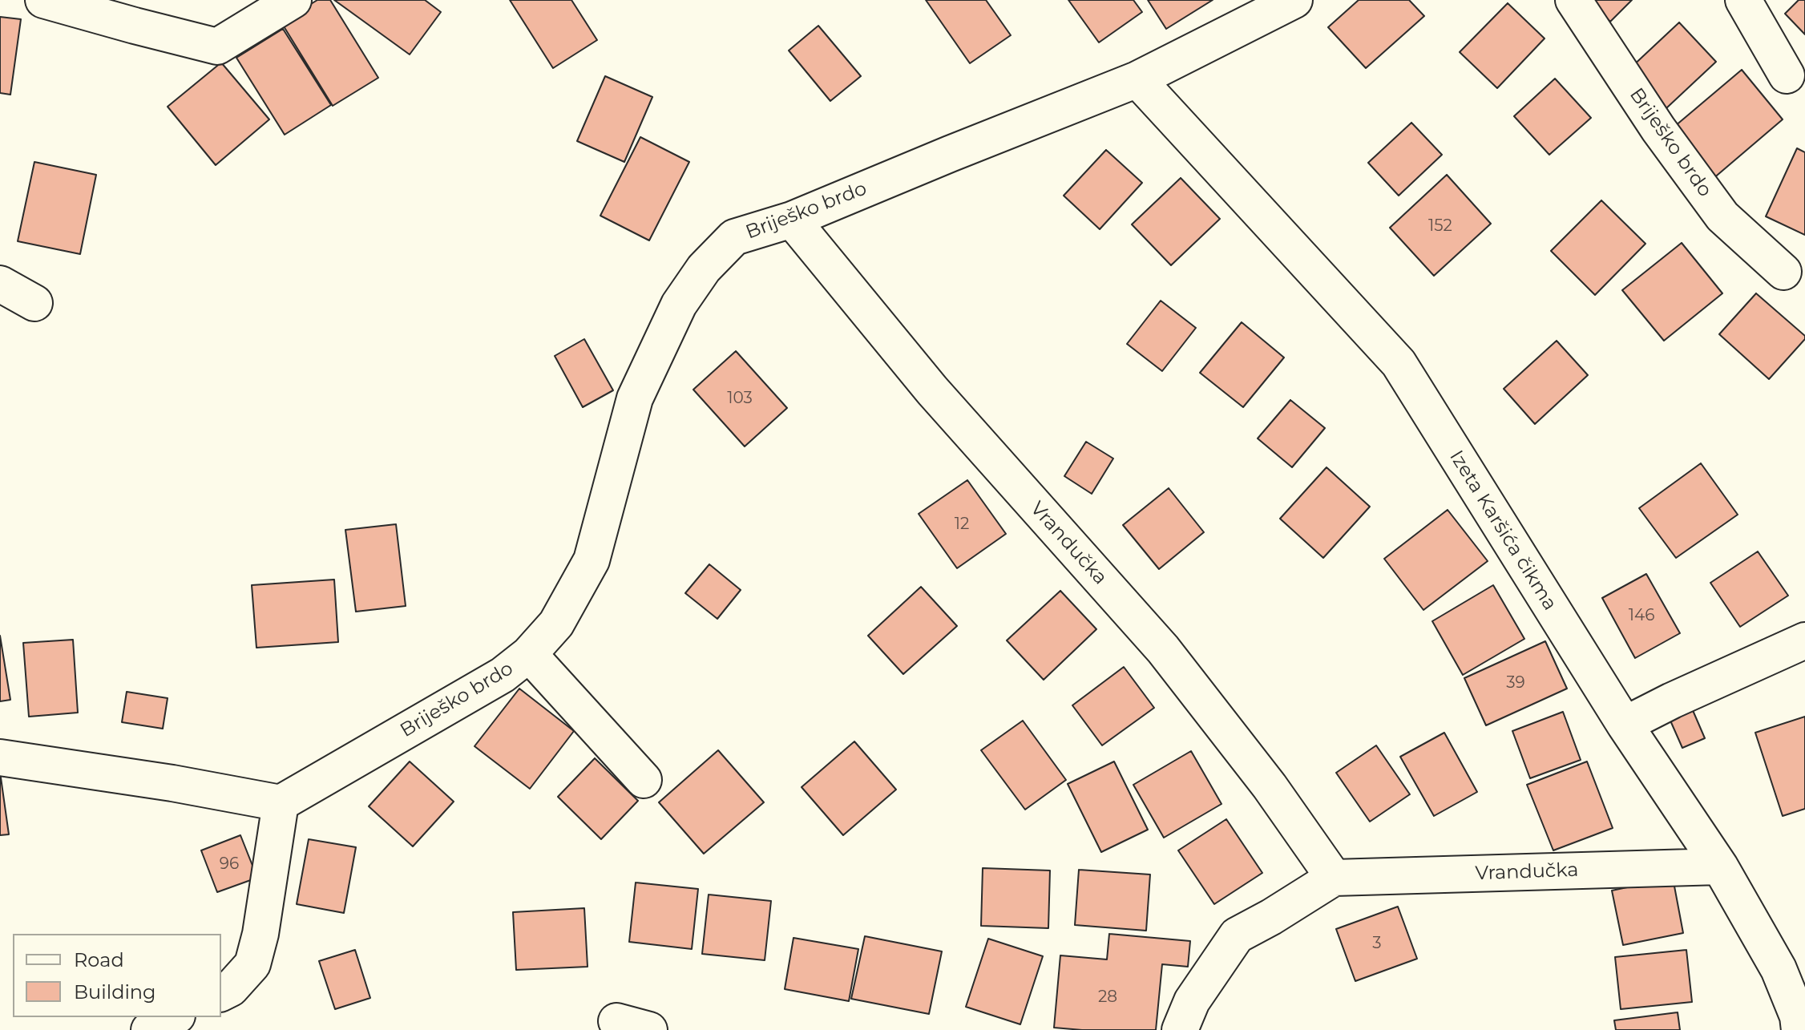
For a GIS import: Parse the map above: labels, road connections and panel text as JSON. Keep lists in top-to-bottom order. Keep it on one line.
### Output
{"streets":{"street":["Briješko brdo","Izeta Karšića čikma","Vrandučka"]},"crossings":[["Briješko brdo","Izeta Karšića čikma"],["Briješko brdo","Vrandučka"],["Izeta Karšića čikma","Vrandučka"]],"house_numbers":["152","103","12","146","39","96","3","28"],"legend":["Road","Building"]}
